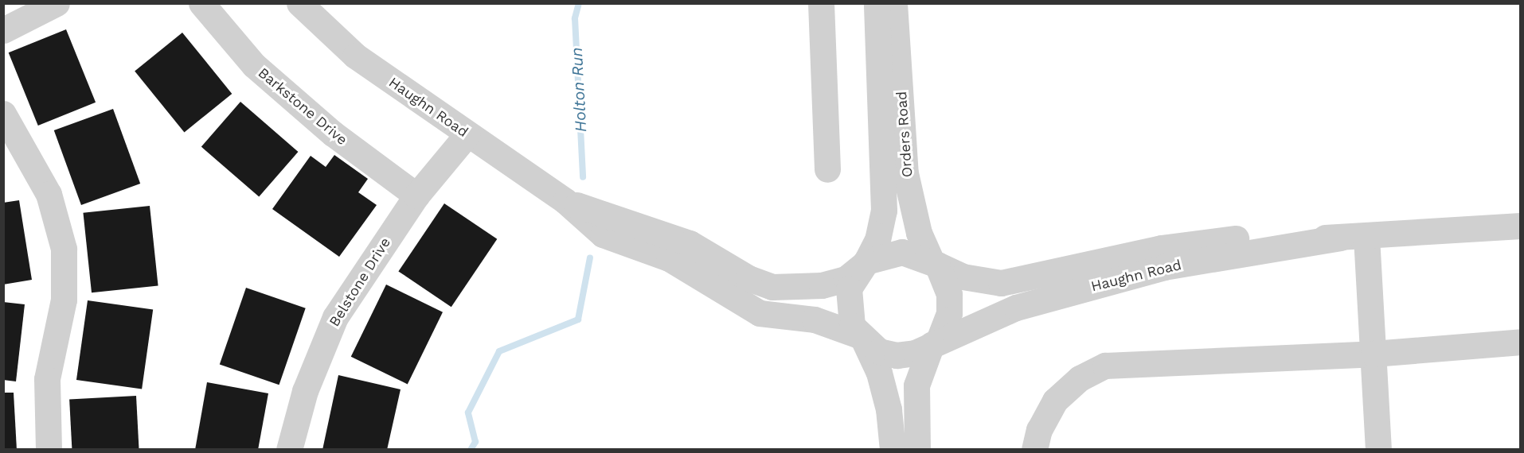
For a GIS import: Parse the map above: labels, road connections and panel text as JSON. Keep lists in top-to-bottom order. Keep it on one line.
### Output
{"streets":{"street":["Barkstone Drive","Haughn Road","Orders Road","Belstone Drive"]},"crossings":[["Barkstone Drive","Belstone Drive"],["Haughn Road","Orders Road"],["Haughn Road","Belstone Drive"]],"water":["Holton Run"]}
